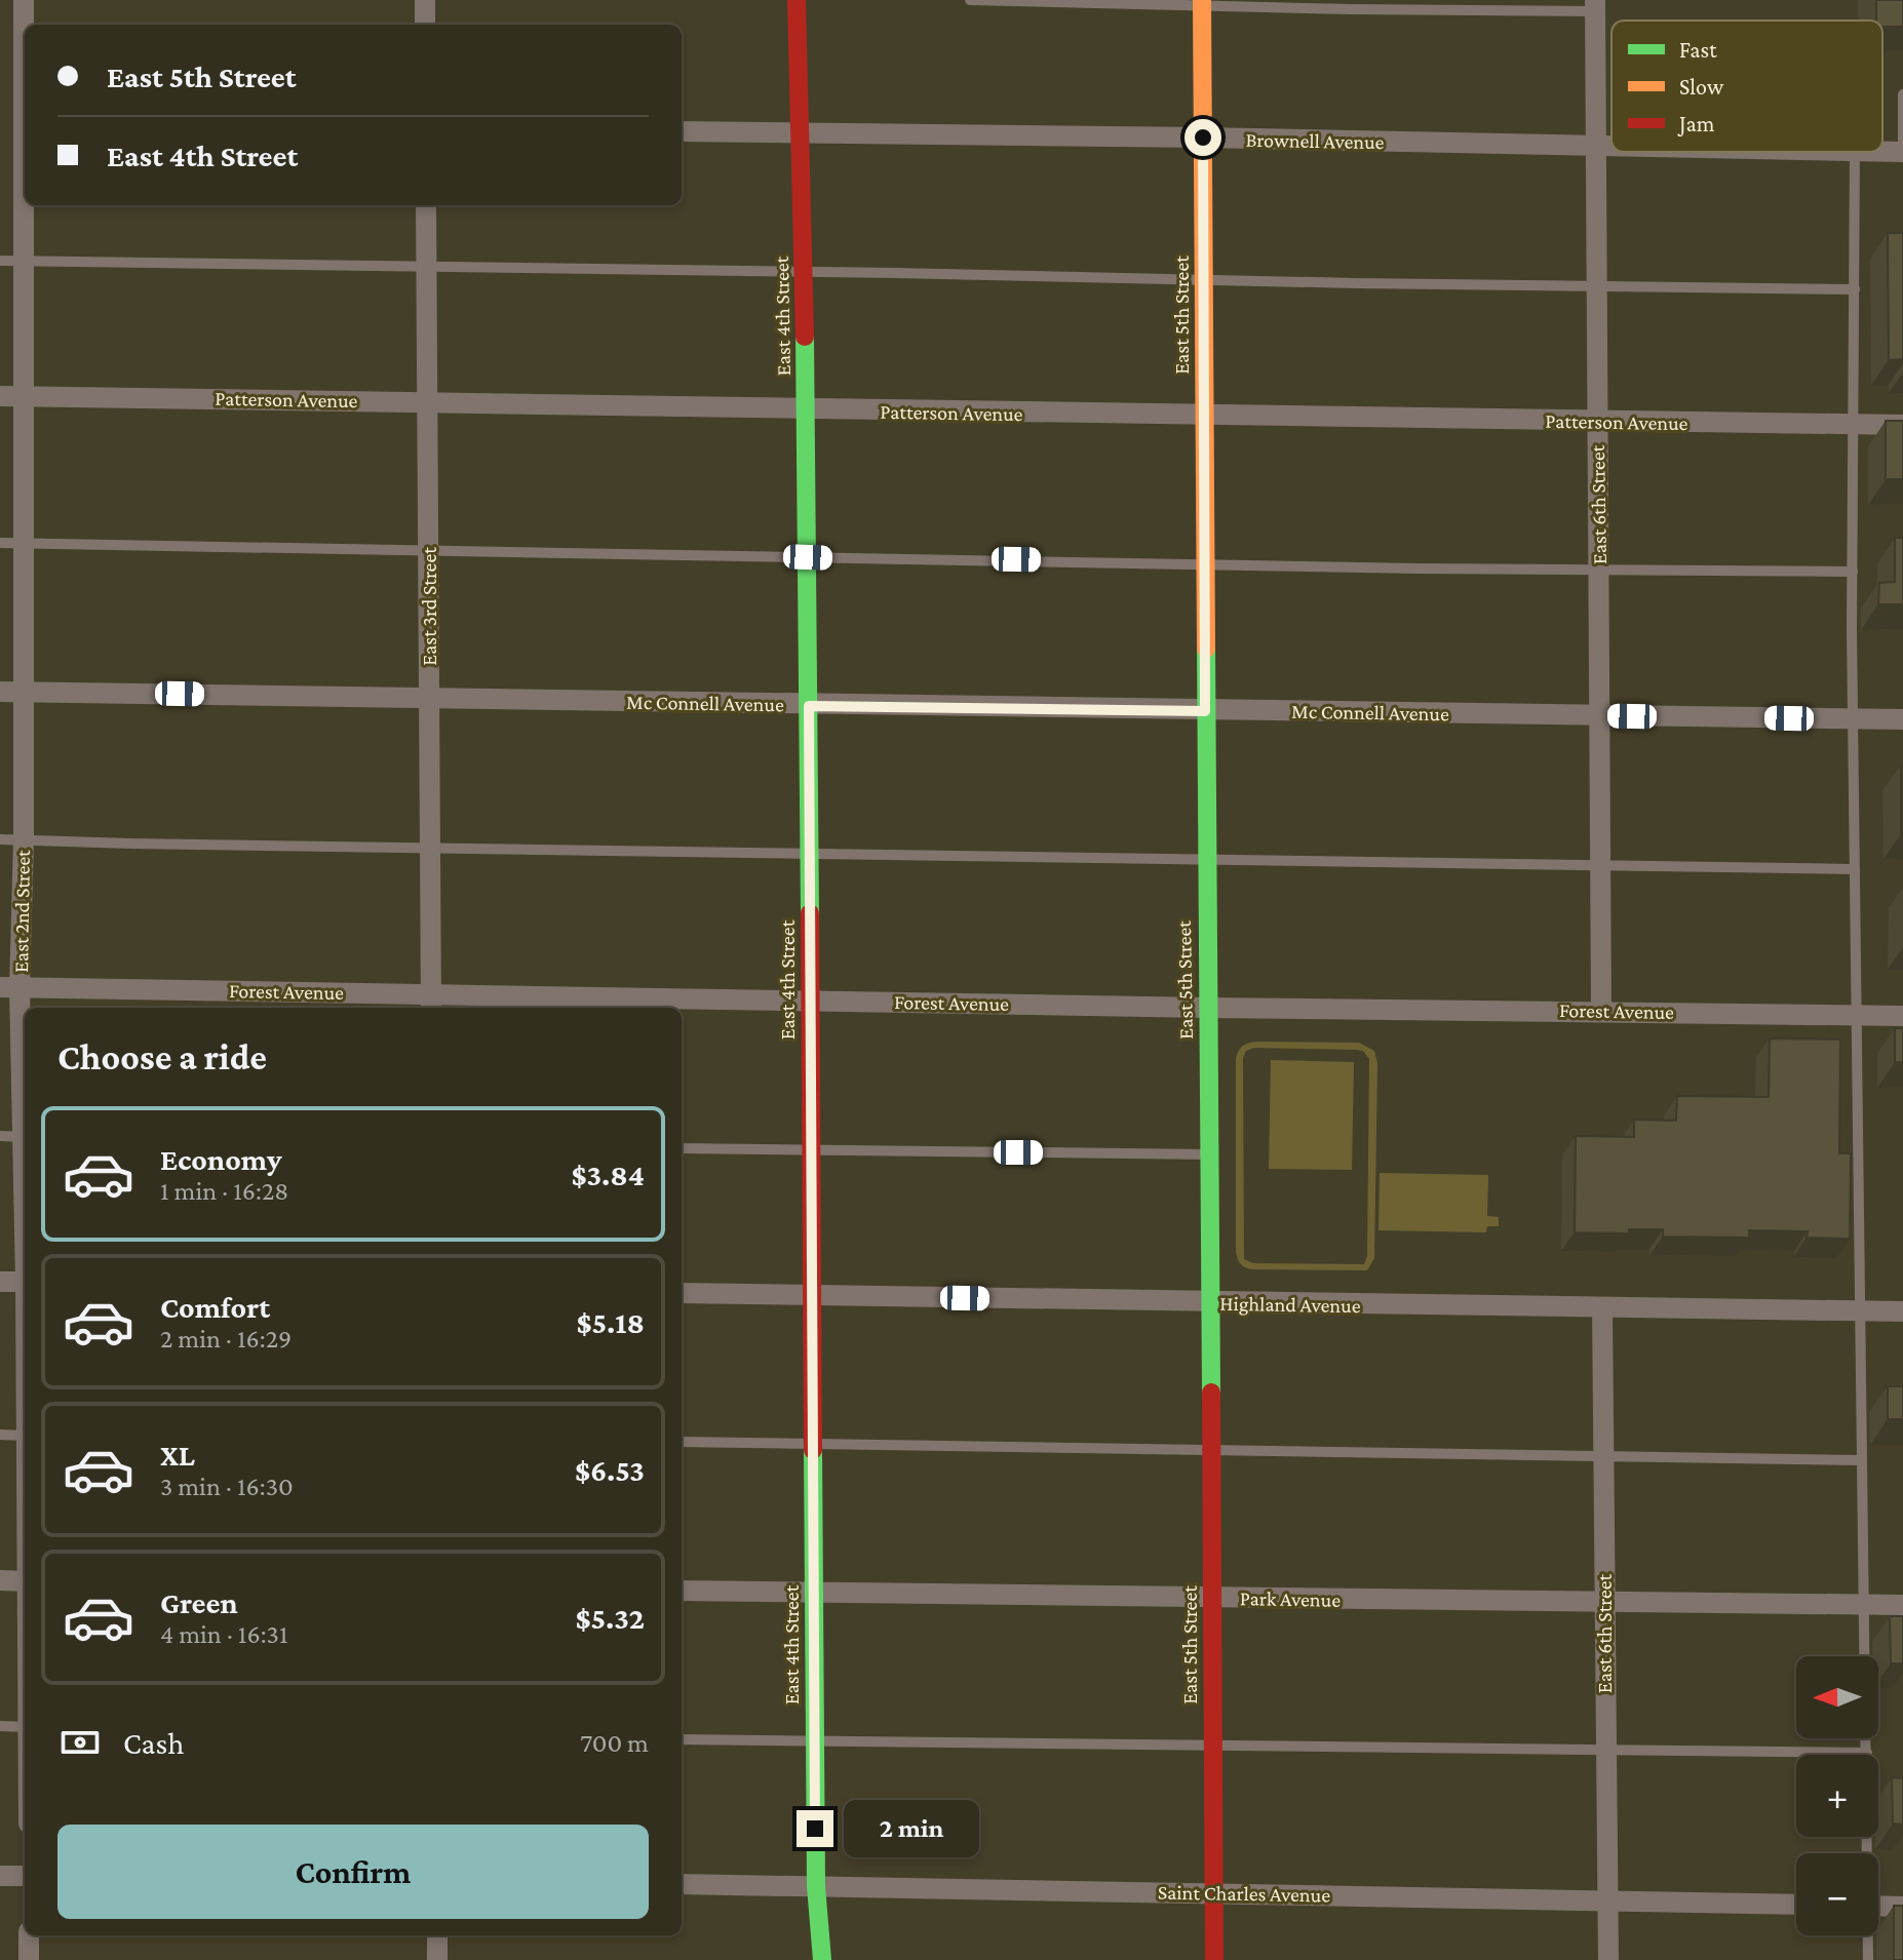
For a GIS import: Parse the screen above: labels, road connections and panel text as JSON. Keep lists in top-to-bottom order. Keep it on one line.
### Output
{"streets":{"street":["Brownell Avenue","East 5th Street","East 4th Street","Patterson Avenue","East 6th Street","East 3rd Street","Mc Connell Avenue","East 2nd Street","Forest Avenue","Highland Avenue","Park Avenue","Saint Charles Avenue"]},"crossings":[["Brownell Avenue","East 5th Street"],["Brownell Avenue","East 4th Street"],["Brownell Avenue","East 6th Street"],["East 5th Street","Patterson Avenue"],["East 5th Street","Mc Connell Avenue"],["East 5th Street","Forest Avenue"],["East 5th Street","Highland Avenue"],["East 5th Street","Park Avenue"],["East 5th Street","Saint Charles Avenue"],["East 4th Street","Patterson Avenue"],["East 4th Street","Mc Connell Avenue"],["East 4th Street","Forest Avenue"],["East 4th Street","Highland Avenue"],["East 4th Street","Park Avenue"],["East 4th Street","Saint Charles Avenue"],["Patterson Avenue","East 6th Street"],["Patterson Avenue","East 3rd Street"],["Patterson Avenue","East 2nd Street"],["East 6th Street","Mc Connell Avenue"],["East 6th Street","Forest Avenue"],["East 6th Street","Highland Avenue"],["East 6th Street","Park Avenue"],["East 6th Street","Saint Charles Avenue"],["East 3rd Street","Mc Connell Avenue"],["East 3rd Street","Forest Avenue"],["Mc Connell Avenue","East 2nd Street"],["East 2nd Street","Forest Avenue"]],"legend":["Fast","Slow","Jam"],"north":"left","page":{"banner":["East 5th Street","East 4th Street"],"heading":"Choose a ride","list":[{"name":"Economy","note":"1 min · 16:28","value":"$3.84"},{"name":"Comfort","note":"2 min · 16:29","value":"$5.18"},{"name":"XL","note":"3 min · 16:30","value":"$6.53"},{"name":"Green","note":"4 min · 16:31","value":"$5.32"}],"map_buttons":["+","−"],"pay":["Cash","700 m"],"bubble":"2 min","buttons":"Confirm"}}
